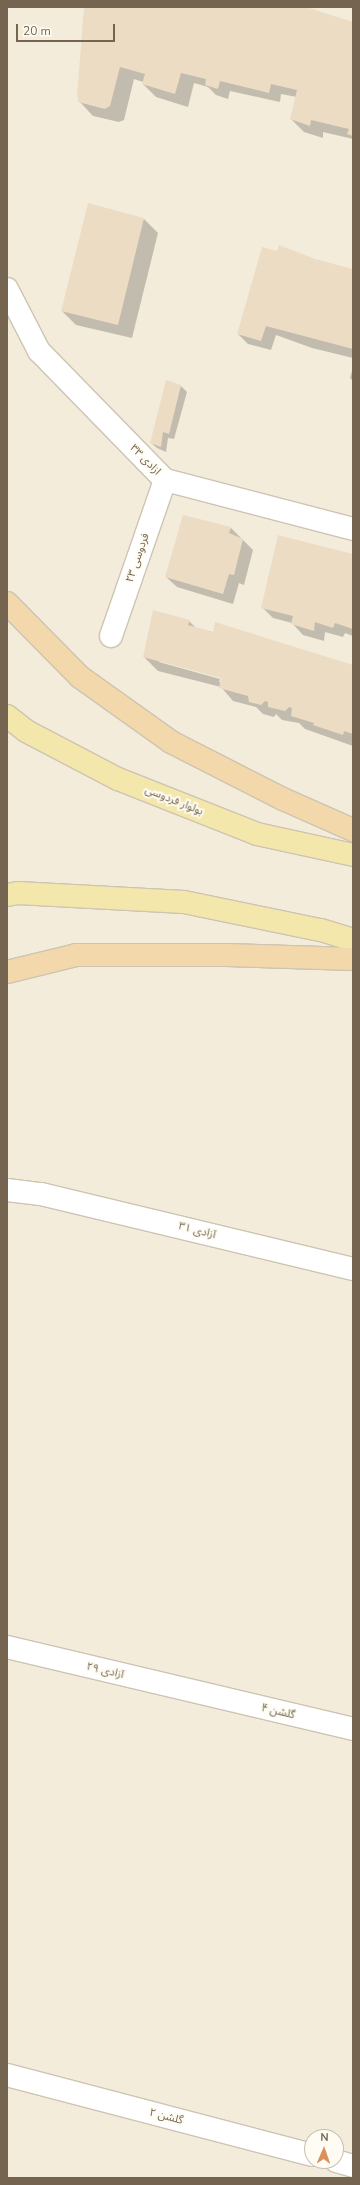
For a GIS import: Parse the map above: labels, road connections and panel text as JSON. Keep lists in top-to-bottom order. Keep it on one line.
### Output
{"streets":{"main road":["بولوار فردوسی"],"street":["ازادی ۳۳","فردوسی ۲۳","آزادی ۳۱","آزادی ۲۹","گلشن ۴","گلشن ۲"]},"crossings":[["ازادی ۳۳","فردوسی ۲۳"],["آزادی ۲۹","گلشن ۴"]],"scale_bar":"20 m","north":"top"}
